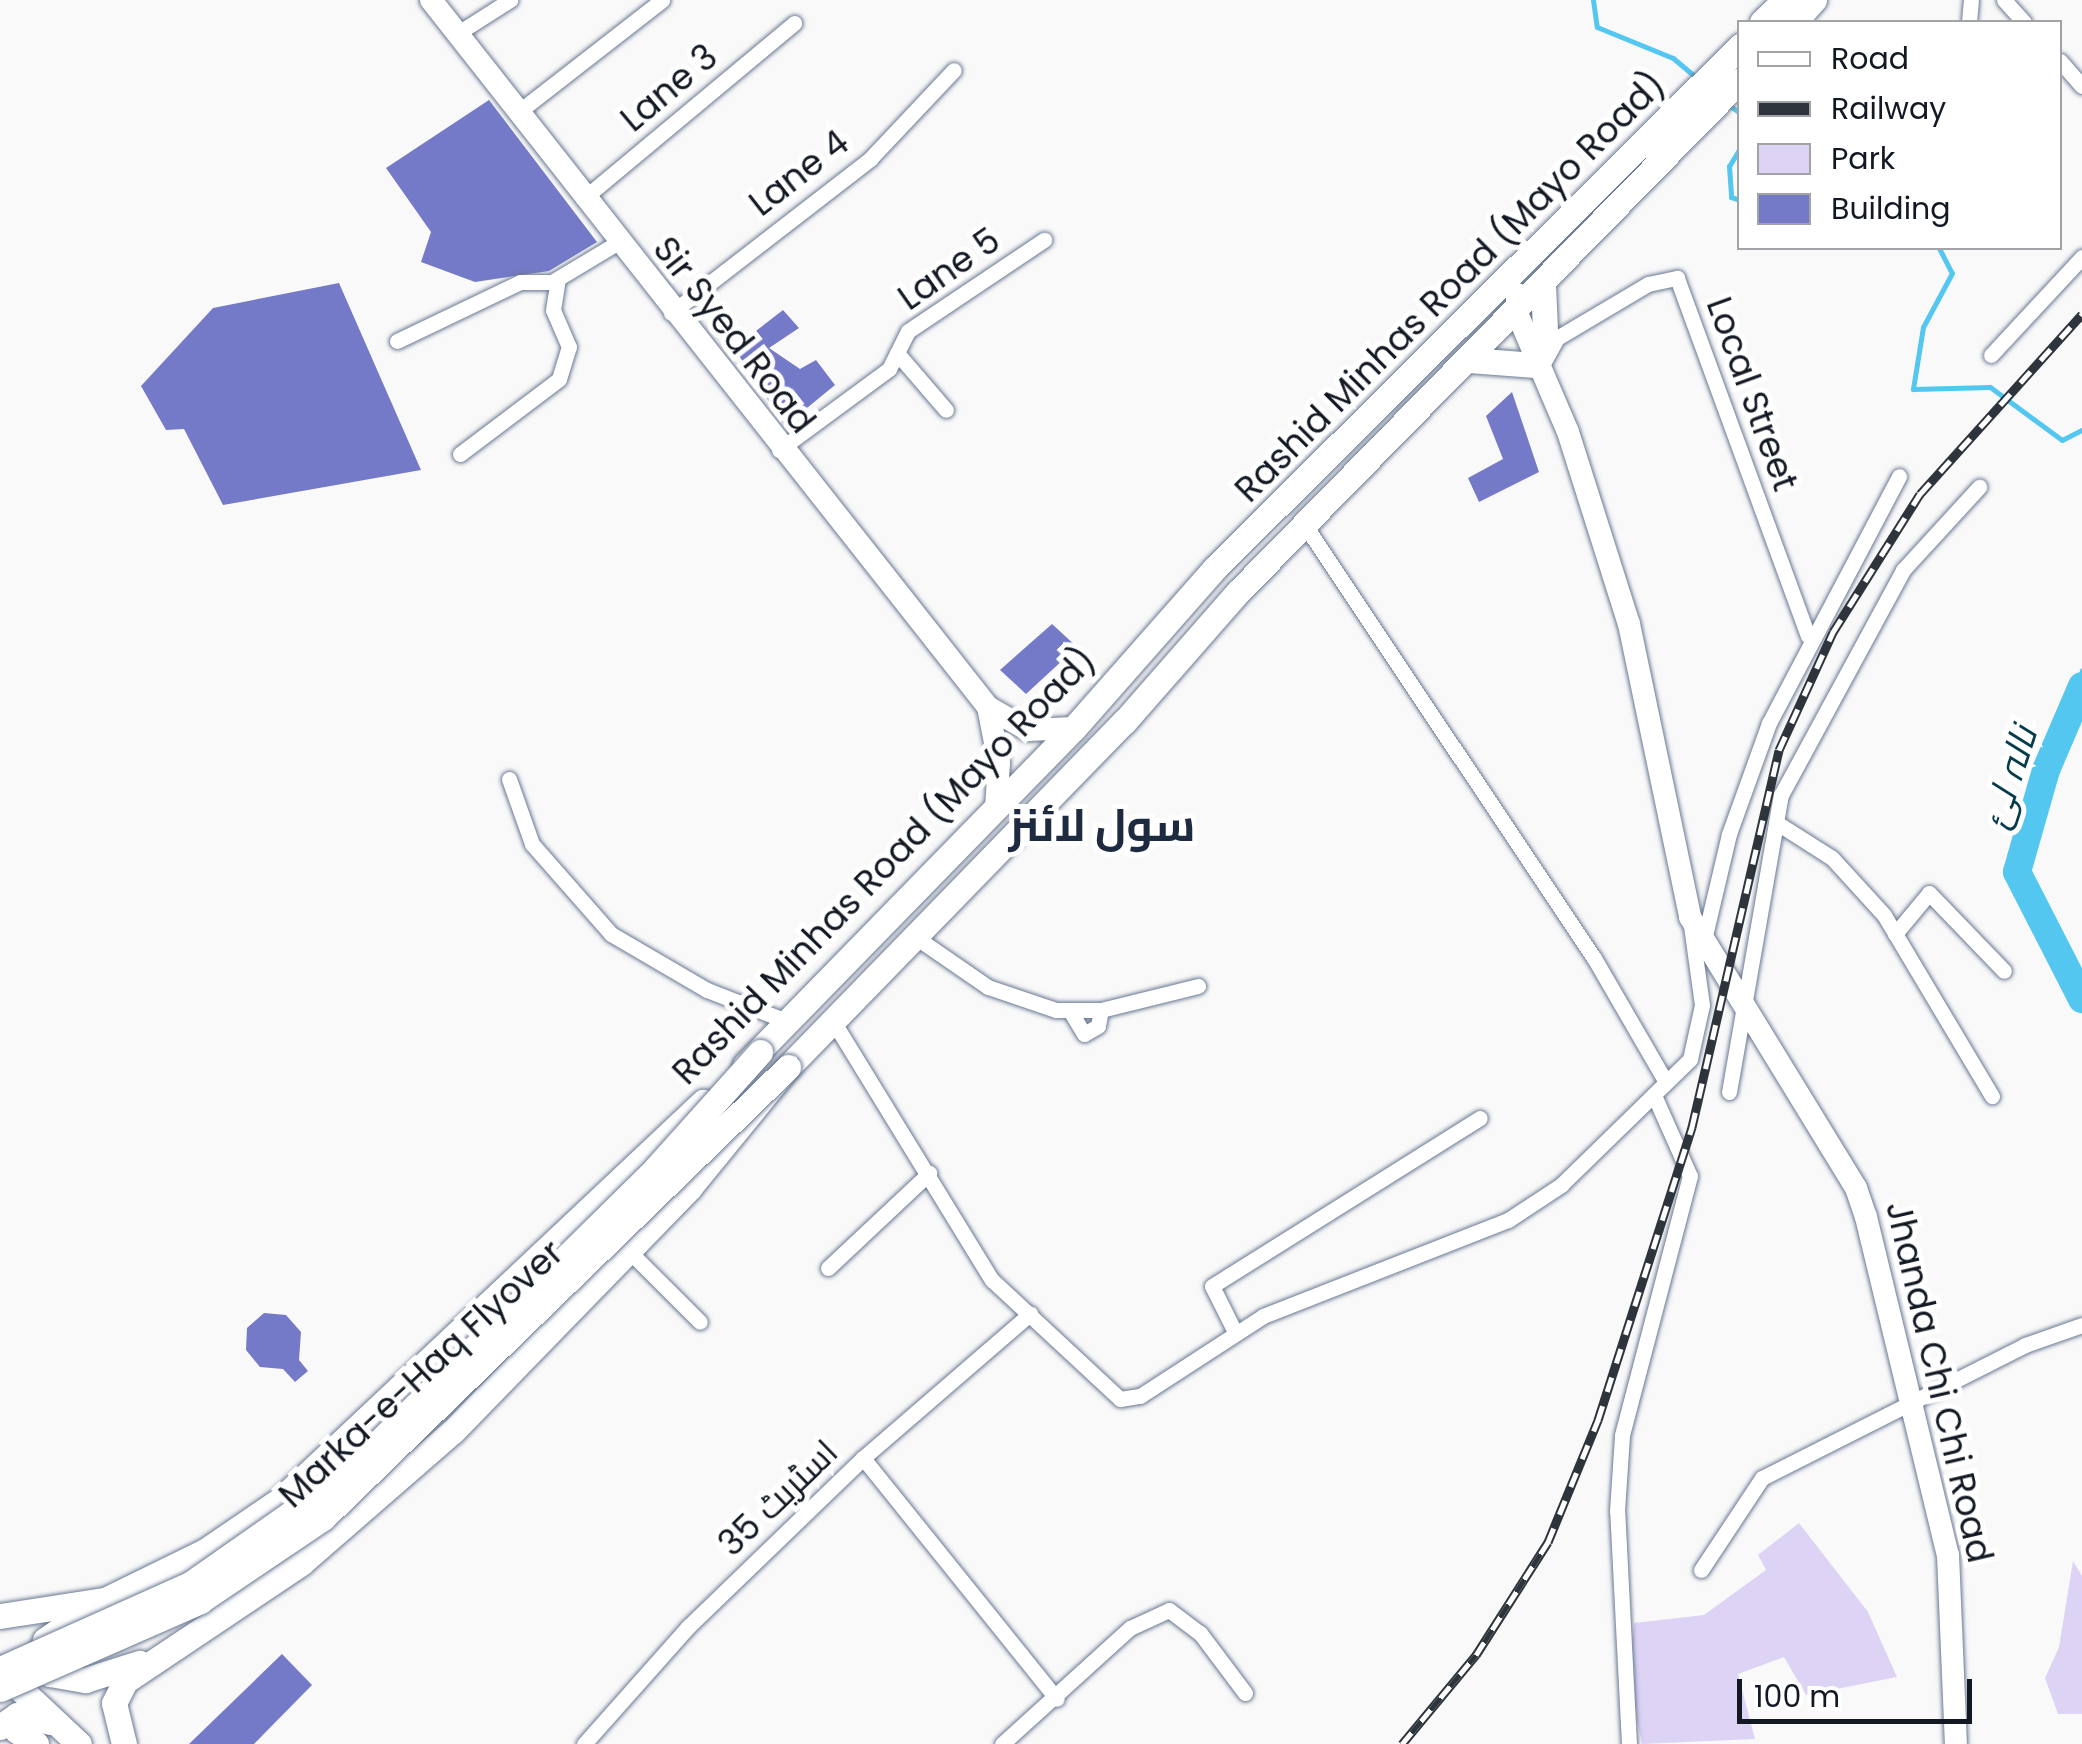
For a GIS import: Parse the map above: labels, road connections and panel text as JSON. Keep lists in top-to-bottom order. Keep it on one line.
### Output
{"streets":{"main road":["Rashid Minhas Road (Mayo Road)","Marka-e-Haq Flyover"],"street":["Lane 3","Lane 4","Lane 5","Sir Syed Road","Local Street","Jhanda Chi Chi Road","اسٹریٹ 35"]},"crossings":[["Lane 3","Sir Syed Road"],["Lane 4","Sir Syed Road"],["Lane 5","Sir Syed Road"],["Rashid Minhas Road (Mayo Road)","Sir Syed Road"],["Rashid Minhas Road (Mayo Road)","Marka-e-Haq Flyover"],["Rashid Minhas Road (Mayo Road)","Jhanda Chi Chi Road"],["Local Street","Jhanda Chi Chi Road"]],"districts":["سول لائنز"],"water":["نالہ لئ"],"legend":["Road","Railway","Park","Building"],"scale_bar":"100 m"}
